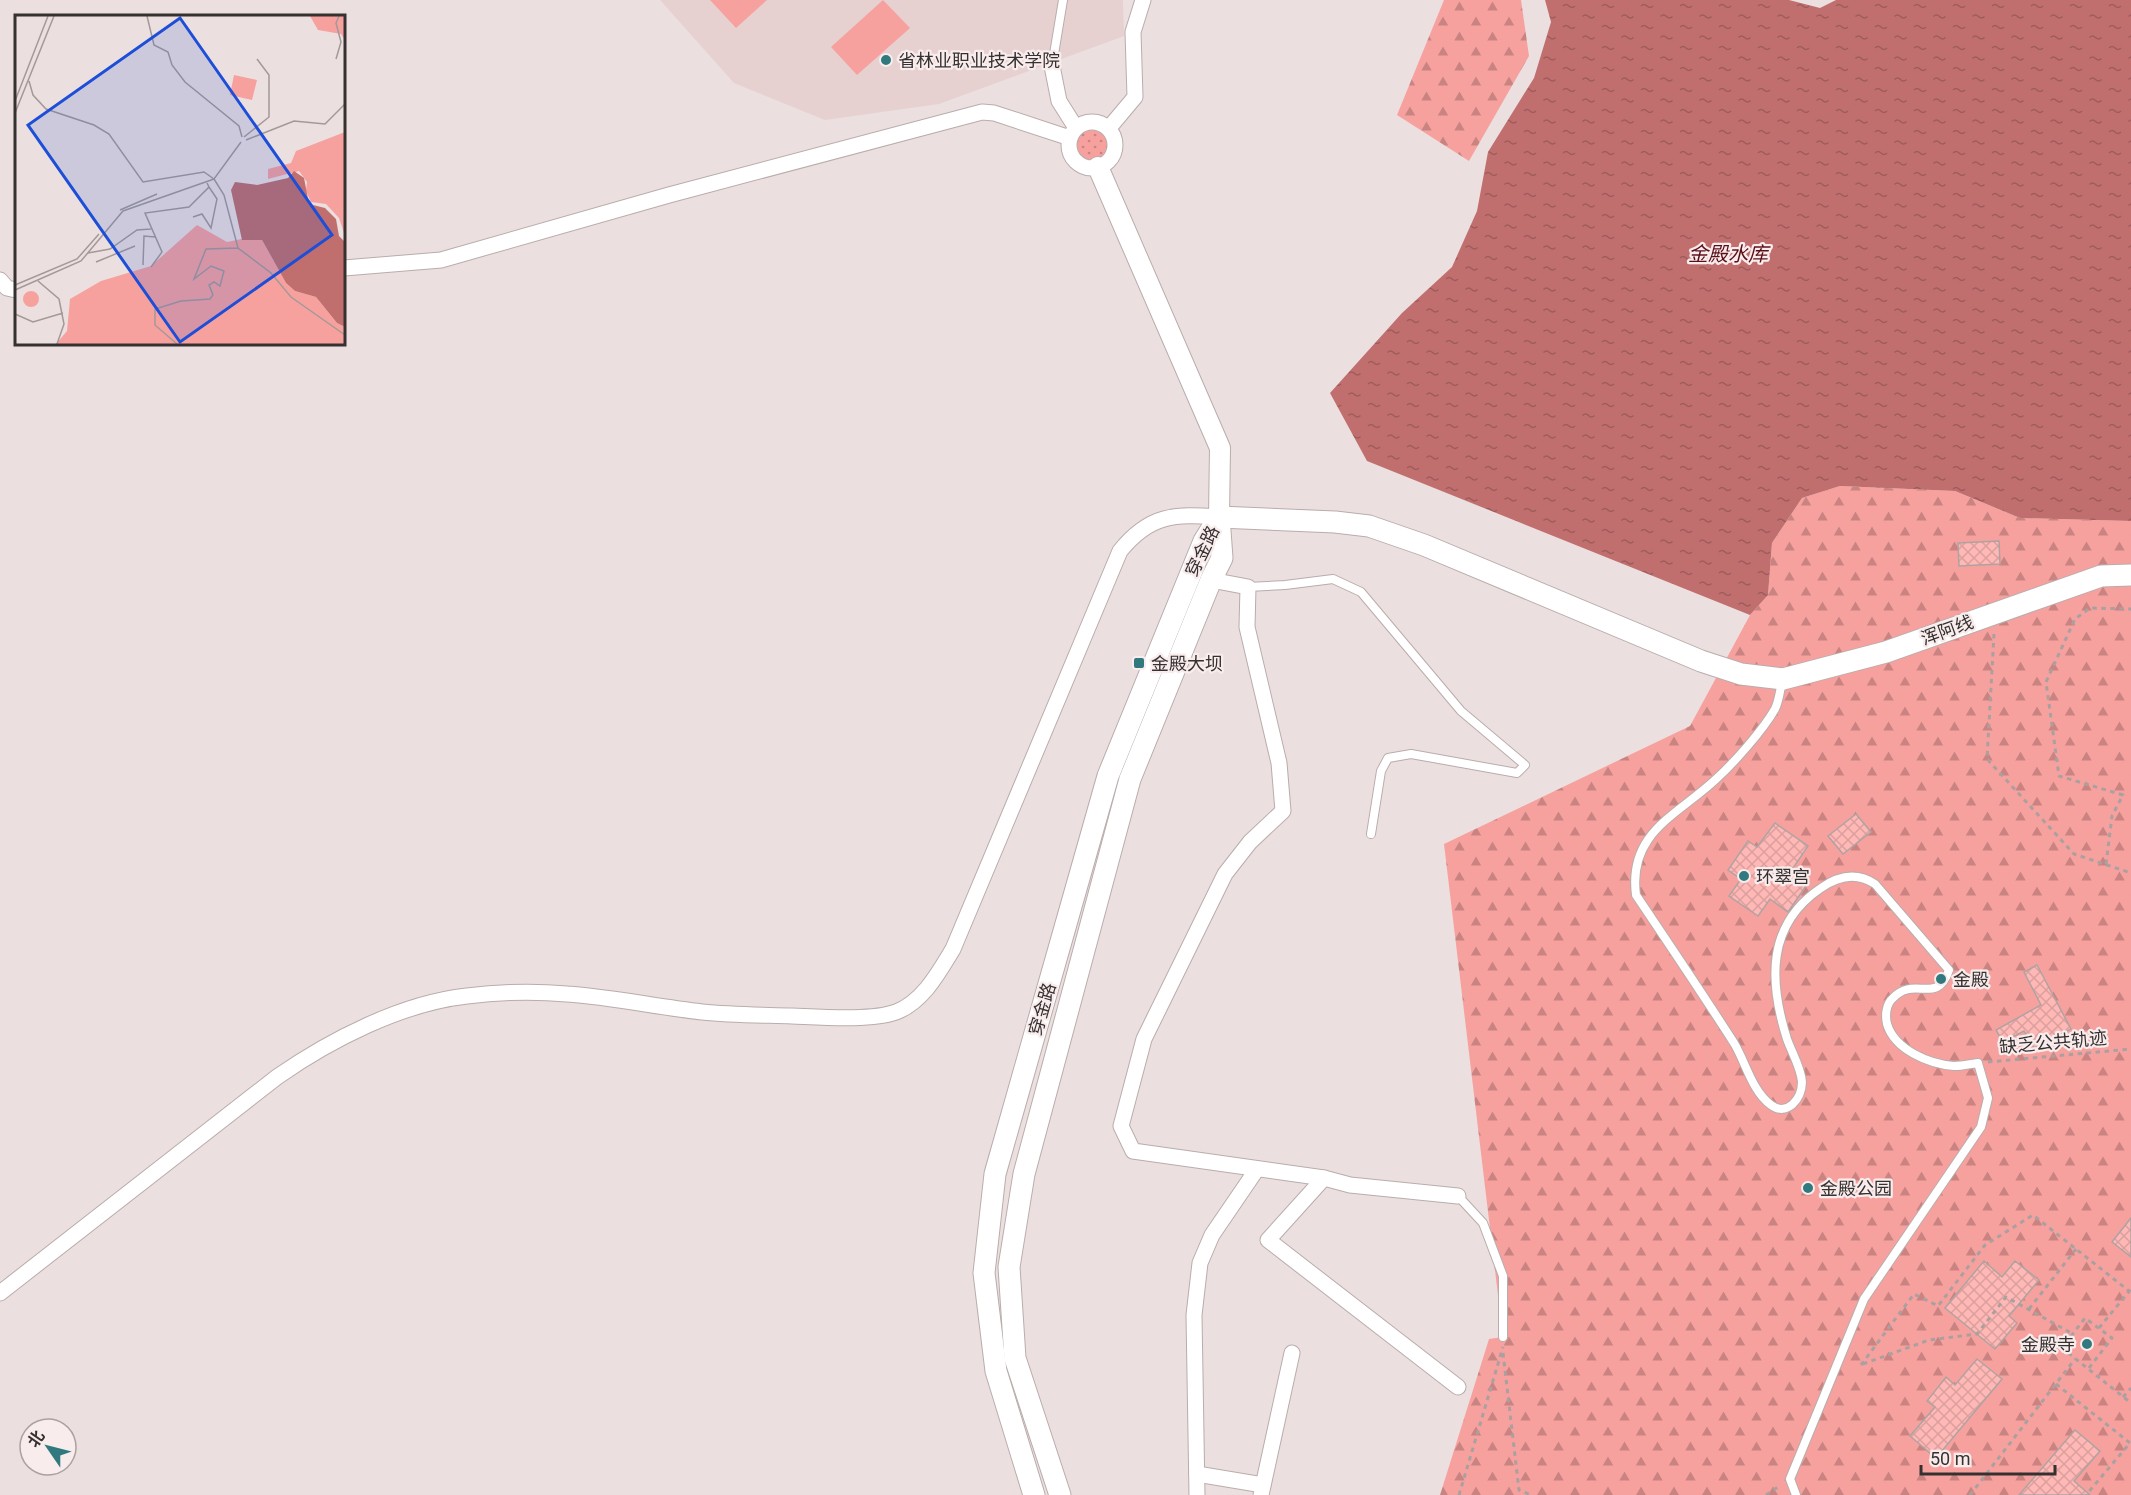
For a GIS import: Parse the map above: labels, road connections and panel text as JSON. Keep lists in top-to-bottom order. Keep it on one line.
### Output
{"streets":{"main road":["穿金路","浑阿线"],"path":["缺乏公共轨迹"]},"crossings":[["穿金路","浑阿线"]],"water":["金殿水库"],"places":{"other":["省林业职业技术学院","环翠宫","金殿","金殿公园","金殿寺"],"transit":["金殿大坝"]},"scale_bar":"50 m","north":"top left"}
